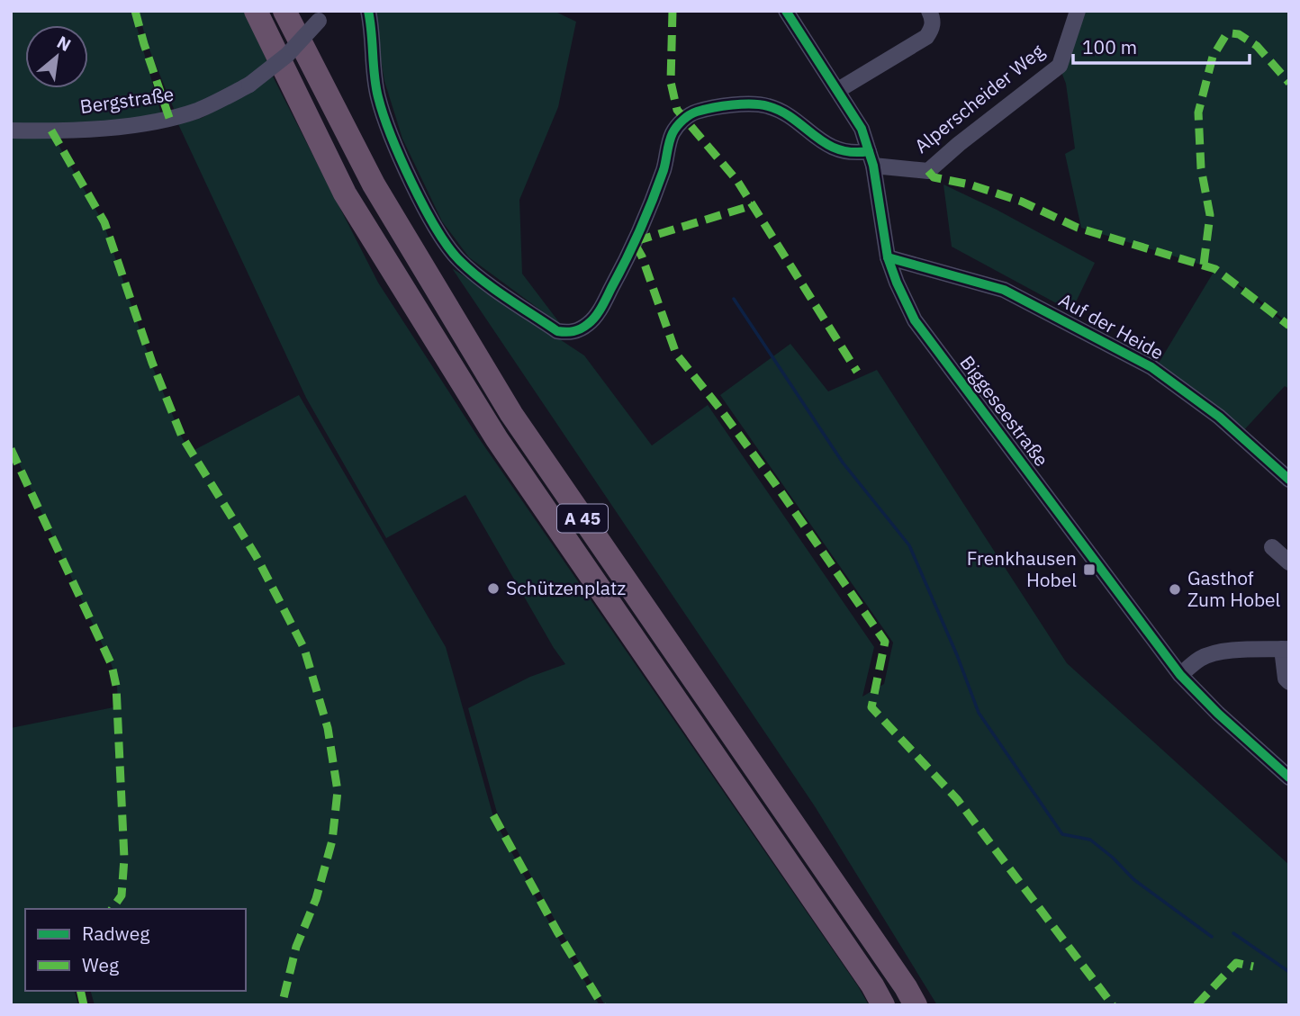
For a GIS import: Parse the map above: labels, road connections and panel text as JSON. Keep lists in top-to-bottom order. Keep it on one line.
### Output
{"streets":{"highway":["A 45"],"street":["Alperscheider Weg","Bergstraße","Auf der Heide","Biggeseestraße"]},"crossings":[["Alperscheider Weg","Biggeseestraße"],["Auf der Heide","Biggeseestraße"]],"places":{"transit":["Frenkhausen Hobel"],"other":["Schützenplatz","Gasthof Zum Hobel"]},"legend":["Radweg","Weg"],"scale_bar":"100 m","north":"top right"}
